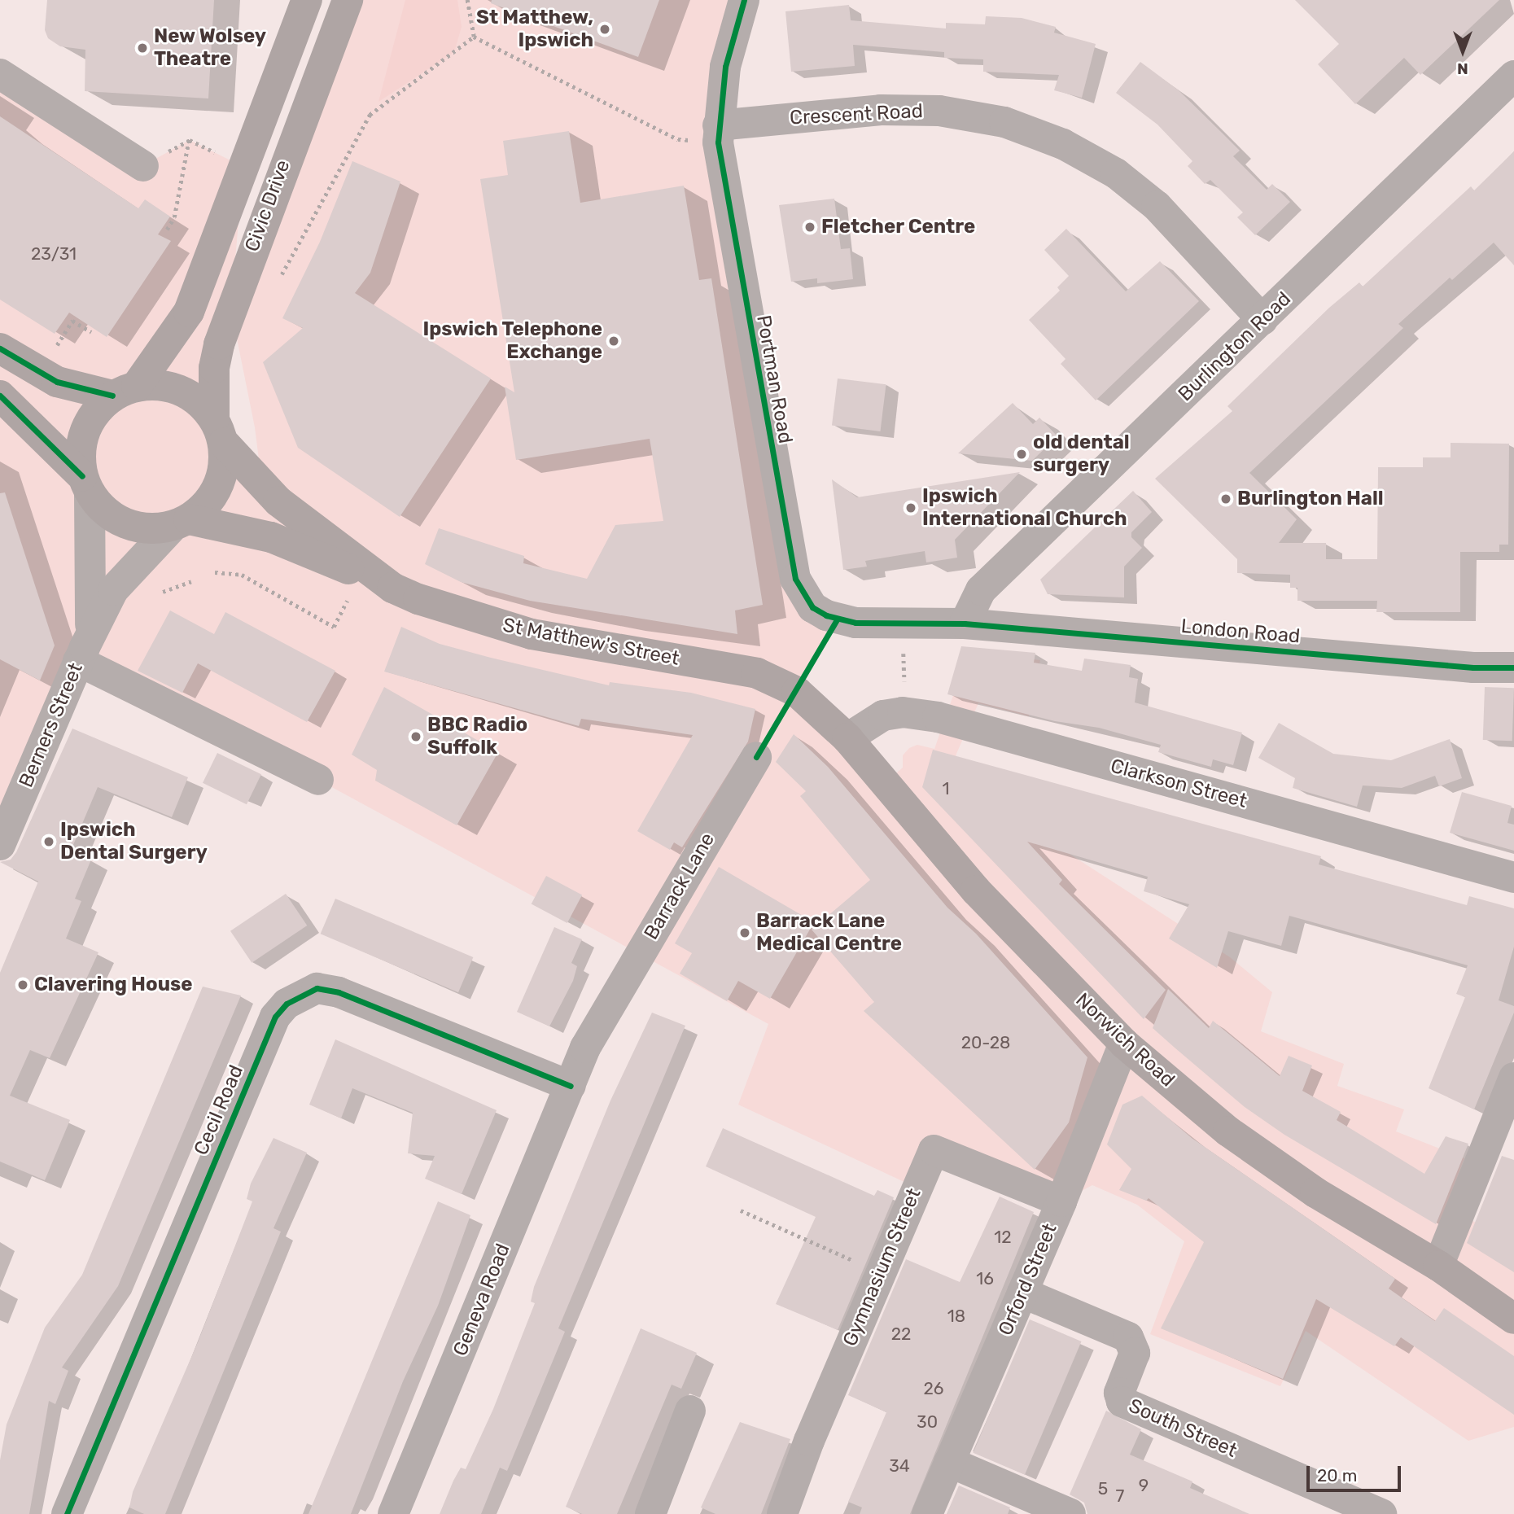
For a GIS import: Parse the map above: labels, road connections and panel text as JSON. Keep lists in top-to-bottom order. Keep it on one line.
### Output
{"streets":{"main road":["Civic Drive","St Matthew's Street","Norwich Road"],"street":["Crescent Road","Burlington Road","Portman Road","London Road","Berners Street","Clarkson Street","Barrack Lane","Cecil Road","Gymnasium Street","Orford Street","Geneva Road","South Street"]},"crossings":[["Crescent Road","Burlington Road"],["Crescent Road","Portman Road"],["Civic Drive","St Matthew's Street"],["Civic Drive","Berners Street"],["Burlington Road","Portman Road"],["Burlington Road","London Road"],["Portman Road","London Road"],["St Matthew's Street","Berners Street"],["St Matthew's Street","Norwich Road"],["Clarkson Street","Norwich Road"],["Barrack Lane","Cecil Road"],["Barrack Lane","Geneva Road"],["Norwich Road","Orford Street"],["Cecil Road","Geneva Road"],["Gymnasium Street","Orford Street"],["Orford Street","South Street"]],"places":["St Matthew, Ipswich","New Wolsey Theatre","Fletcher Centre","Ipswich Telephone Exchange","old dental surgery","Burlington Hall","Ipswich International Church","BBC Radio Suffolk","Ipswich Dental Surgery","Barrack Lane Medical Centre","Clavering House"],"house_numbers":["23/31","1","20-28","12","16","18","22","26","30","34","9","5","7"],"scale_bar":"20 m","north":"bottom"}
